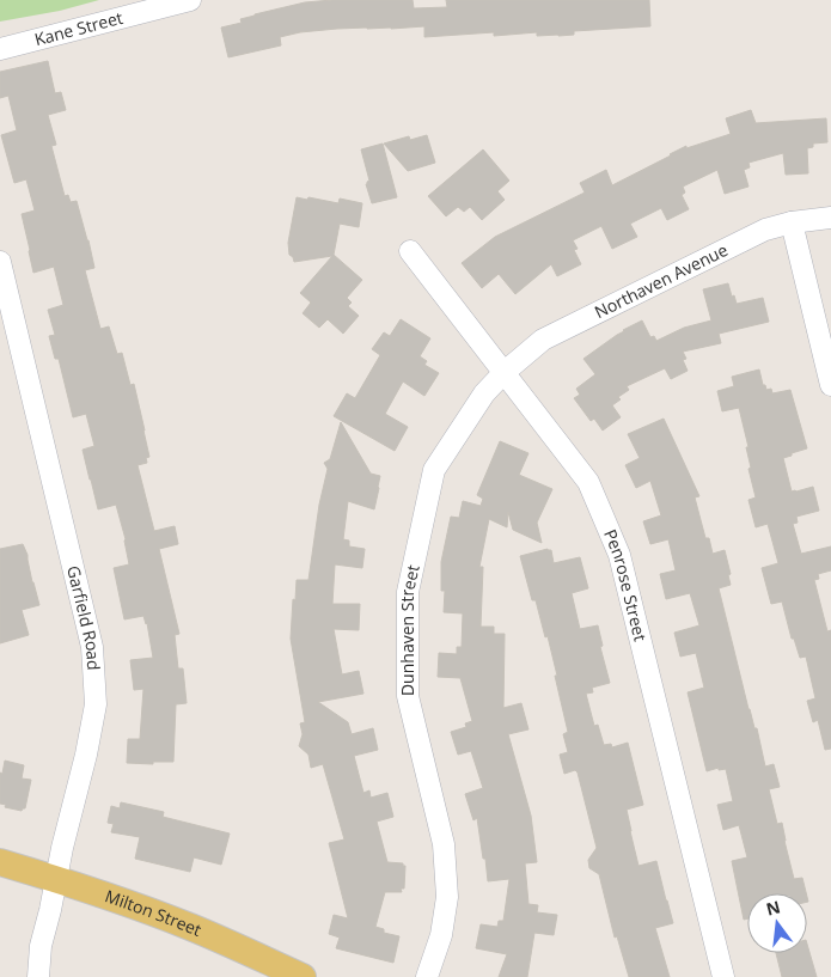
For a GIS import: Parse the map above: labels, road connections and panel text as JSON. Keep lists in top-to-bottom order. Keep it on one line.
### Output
{"streets":{"main road":["Milton Street"],"street":["Kane Street","Northaven Avenue","Penrose Street","Garfield Road","Dunhaven Street"]},"crossings":[["Northaven Avenue","Penrose Street"],["Northaven Avenue","Dunhaven Street"],["Penrose Street","Dunhaven Street"],["Garfield Road","Milton Street"]],"north":"top"}
